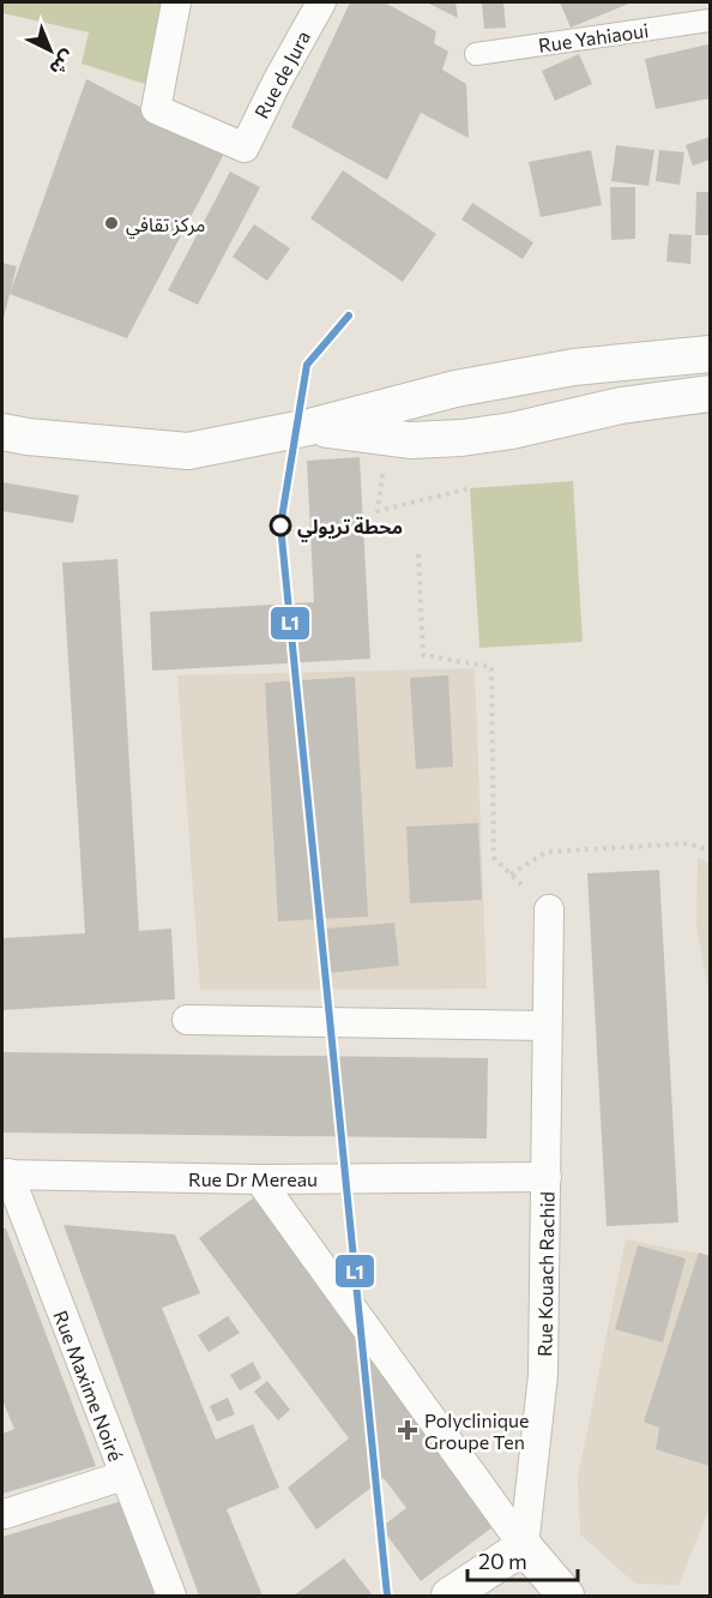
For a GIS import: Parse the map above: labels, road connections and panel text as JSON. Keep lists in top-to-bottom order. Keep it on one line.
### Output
{"streets":{"street":["Rue Yahiaoui","Rue de Jura","Rue Dr Mereau","Rue Kouach Rachid","Rue Maxime Noiré"]},"crossings":[["Rue Dr Mereau","Rue Kouach Rachid"],["Rue Dr Mereau","Rue Maxime Noiré"]],"places":{"other":["مركز تقافي","محطة تريولي"],"health":["Polyclinique Groupe Ten"]},"lines":["transit line L1"],"scale_bar":"20 m","north":"bottom right"}
